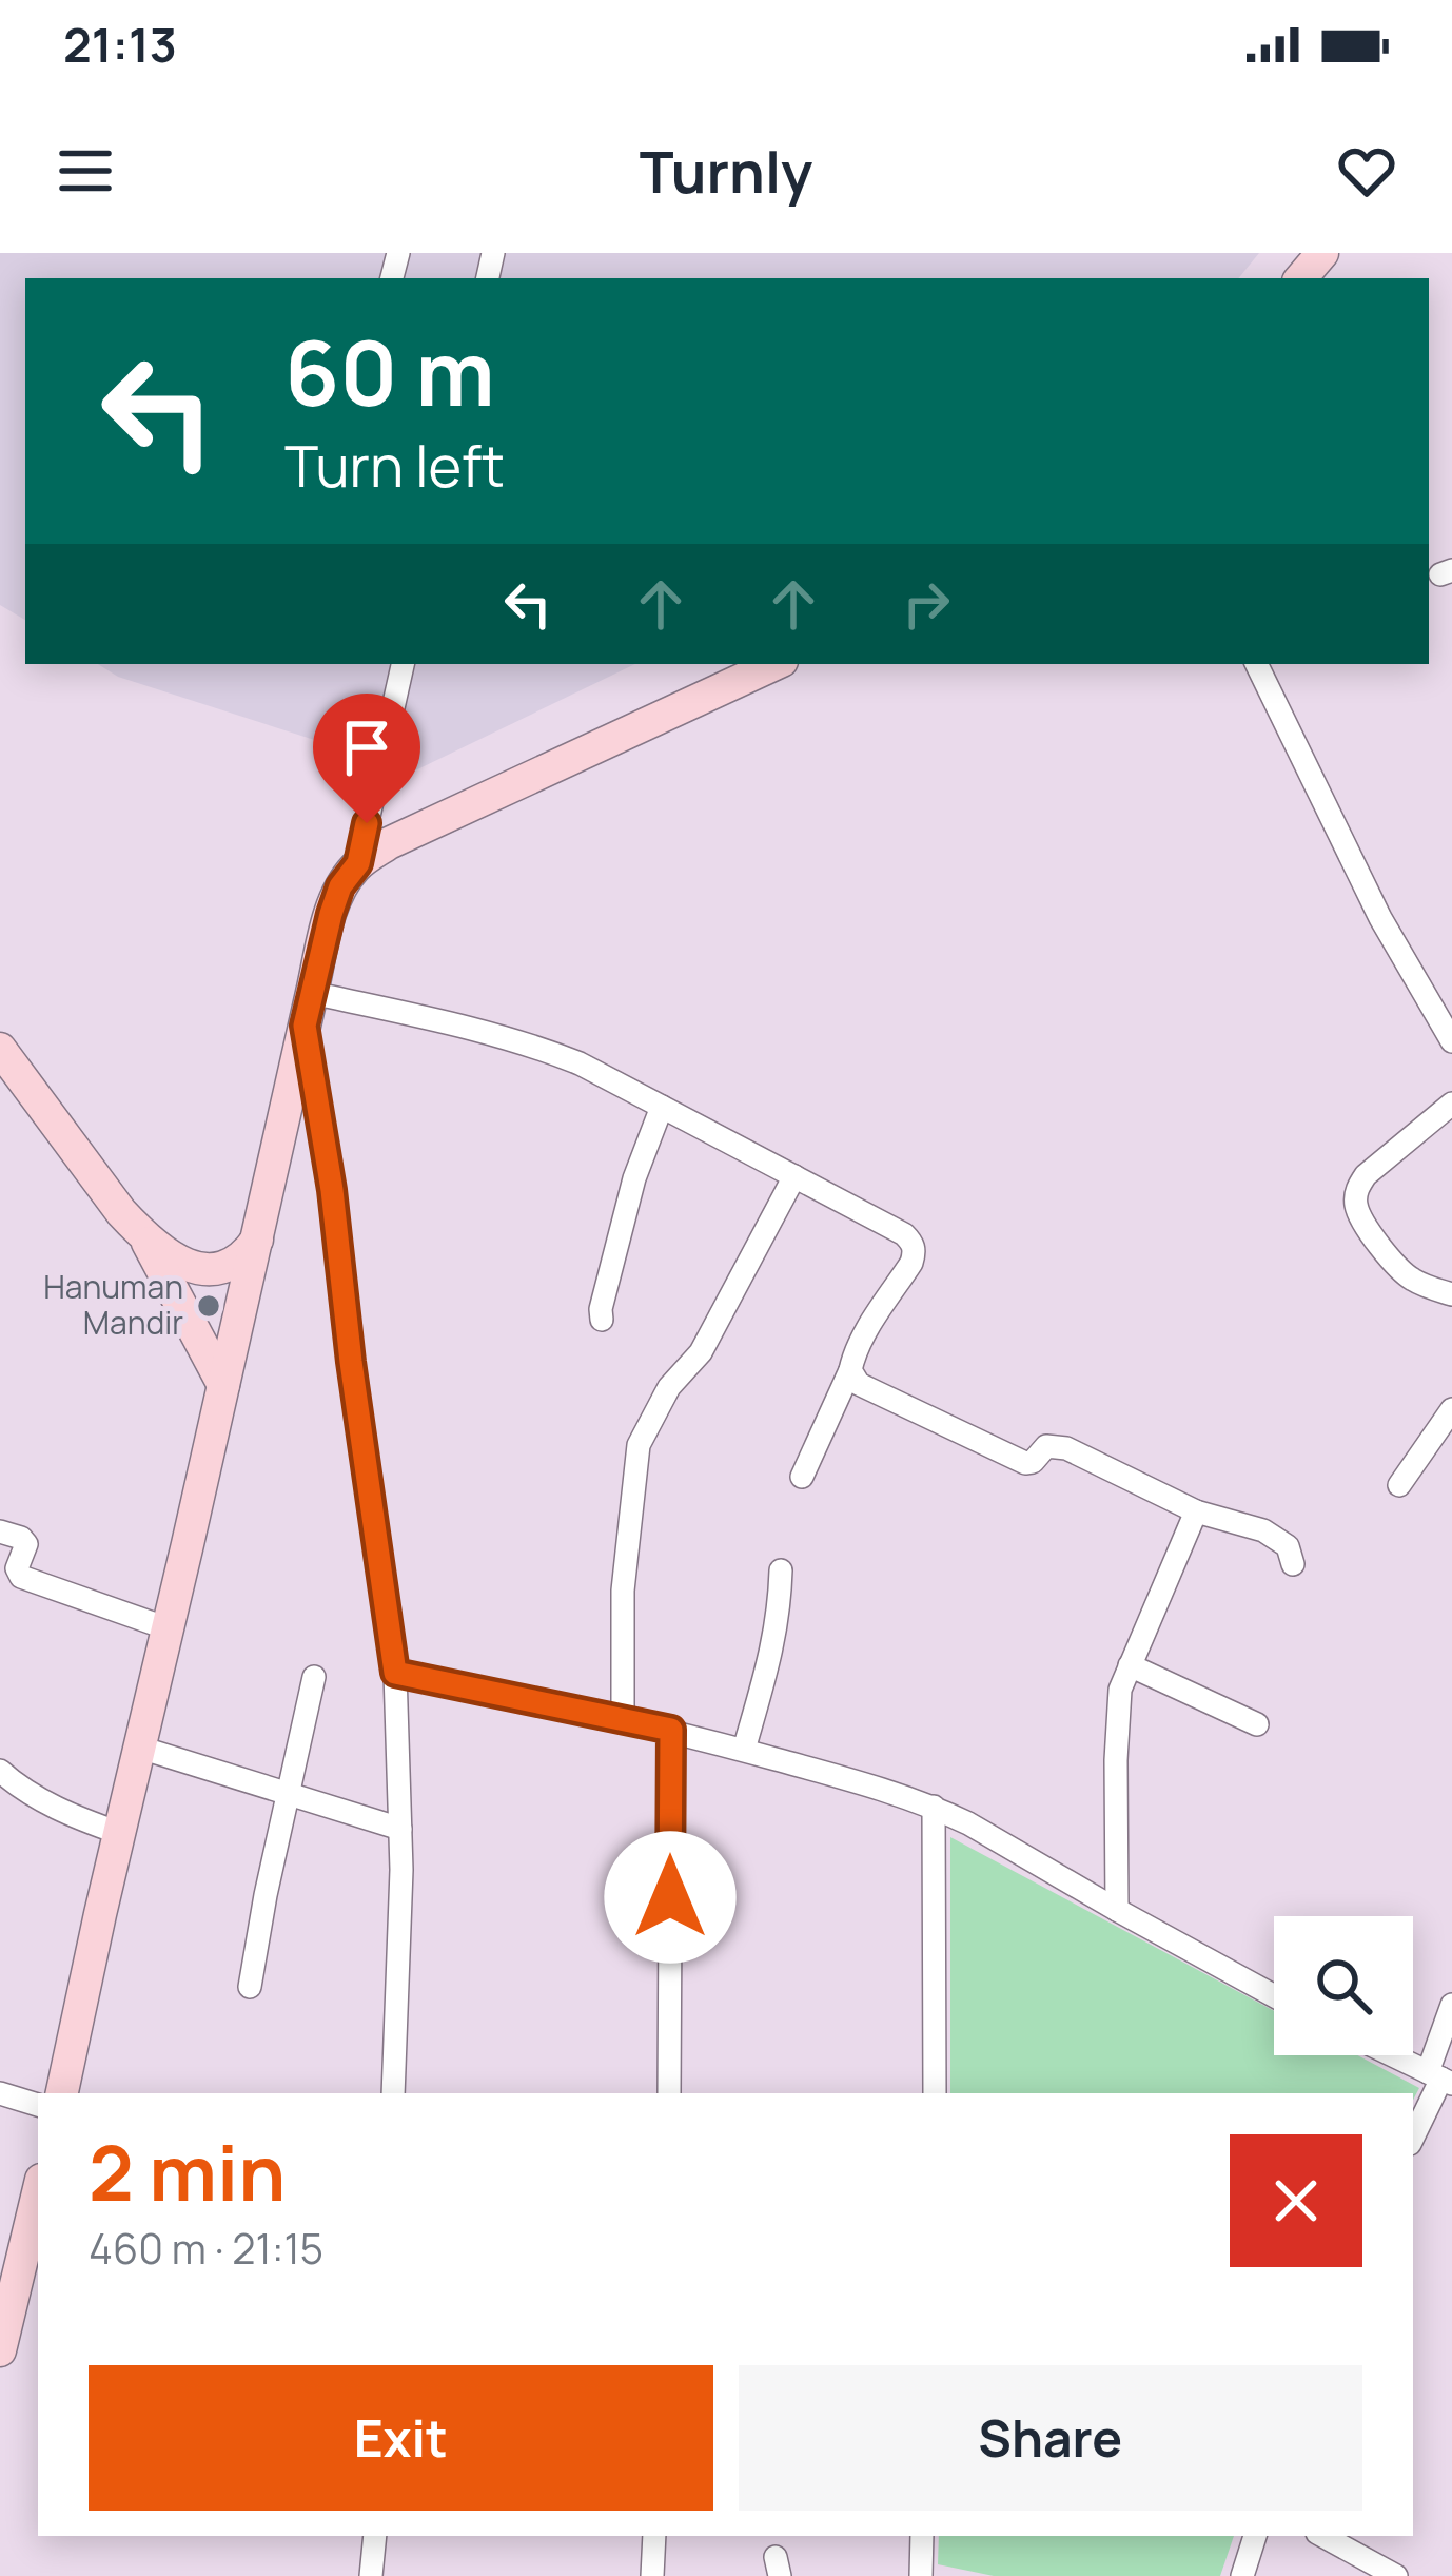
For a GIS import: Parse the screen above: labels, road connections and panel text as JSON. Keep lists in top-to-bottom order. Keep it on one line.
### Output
{"places":["Hanuman Mandir"],"page":{"status":"21:13","header":"Turnly","turn":["60 m","Turn left"],"heading":["2 min","460 m · 21:15"],"buttons":["Exit","Share"]}}
